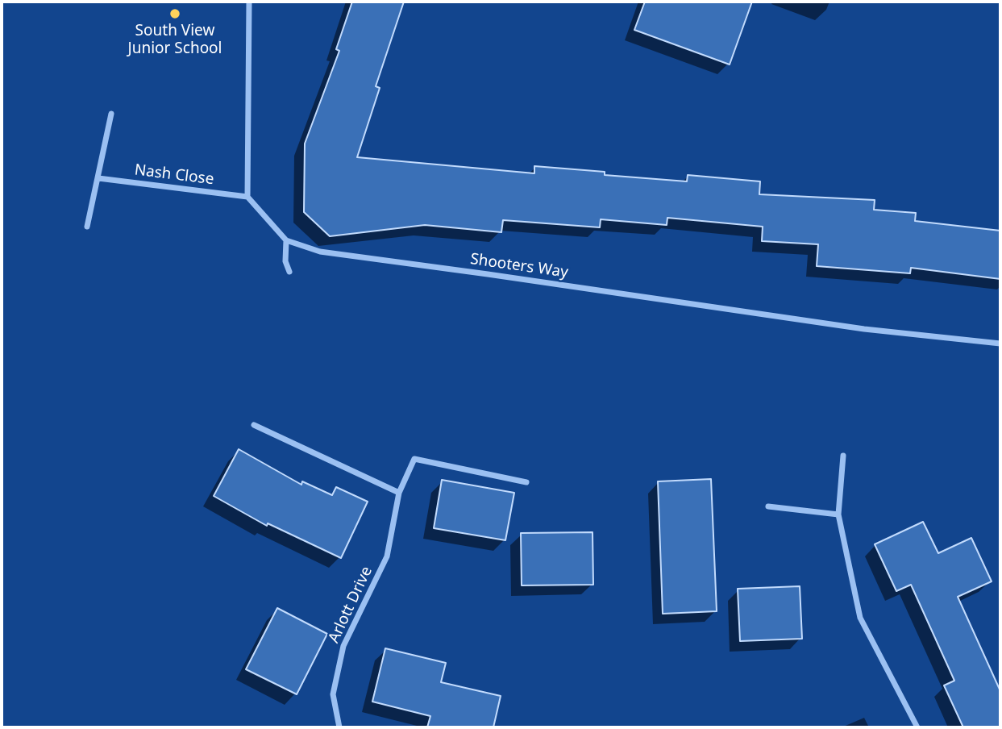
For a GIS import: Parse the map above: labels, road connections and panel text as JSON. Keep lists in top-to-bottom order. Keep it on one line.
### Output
{"streets":{"street":["Nash Close","Shooters Way","Arlott Drive"]},"crossings":[["Nash Close","Shooters Way"]],"places":["South View Junior School"]}
